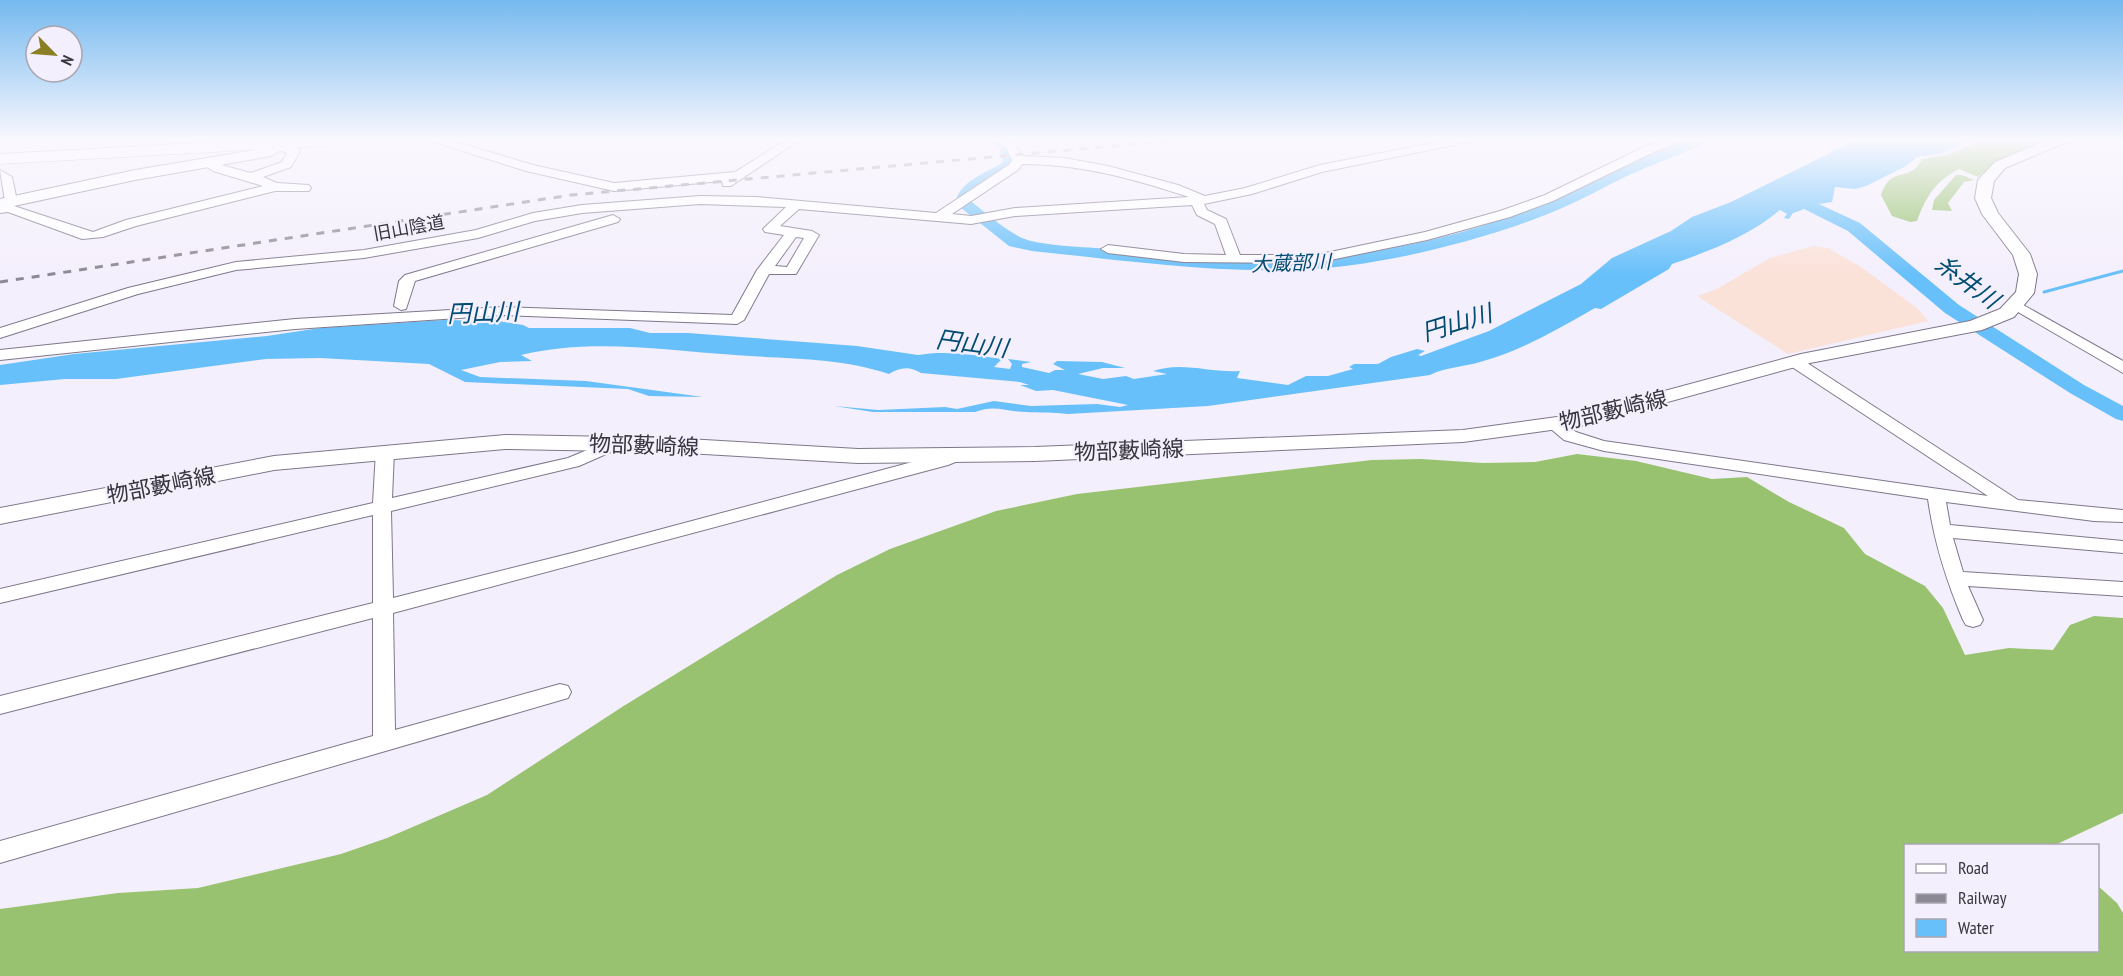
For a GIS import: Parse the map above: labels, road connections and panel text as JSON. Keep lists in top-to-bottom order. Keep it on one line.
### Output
{"streets":{"main road":["物部藪崎線"],"street":["旧山陰道"]},"water":["大蔵部川","糸井川","円山川"],"legend":["Road","Railway","Water"],"north":"bottom right"}
